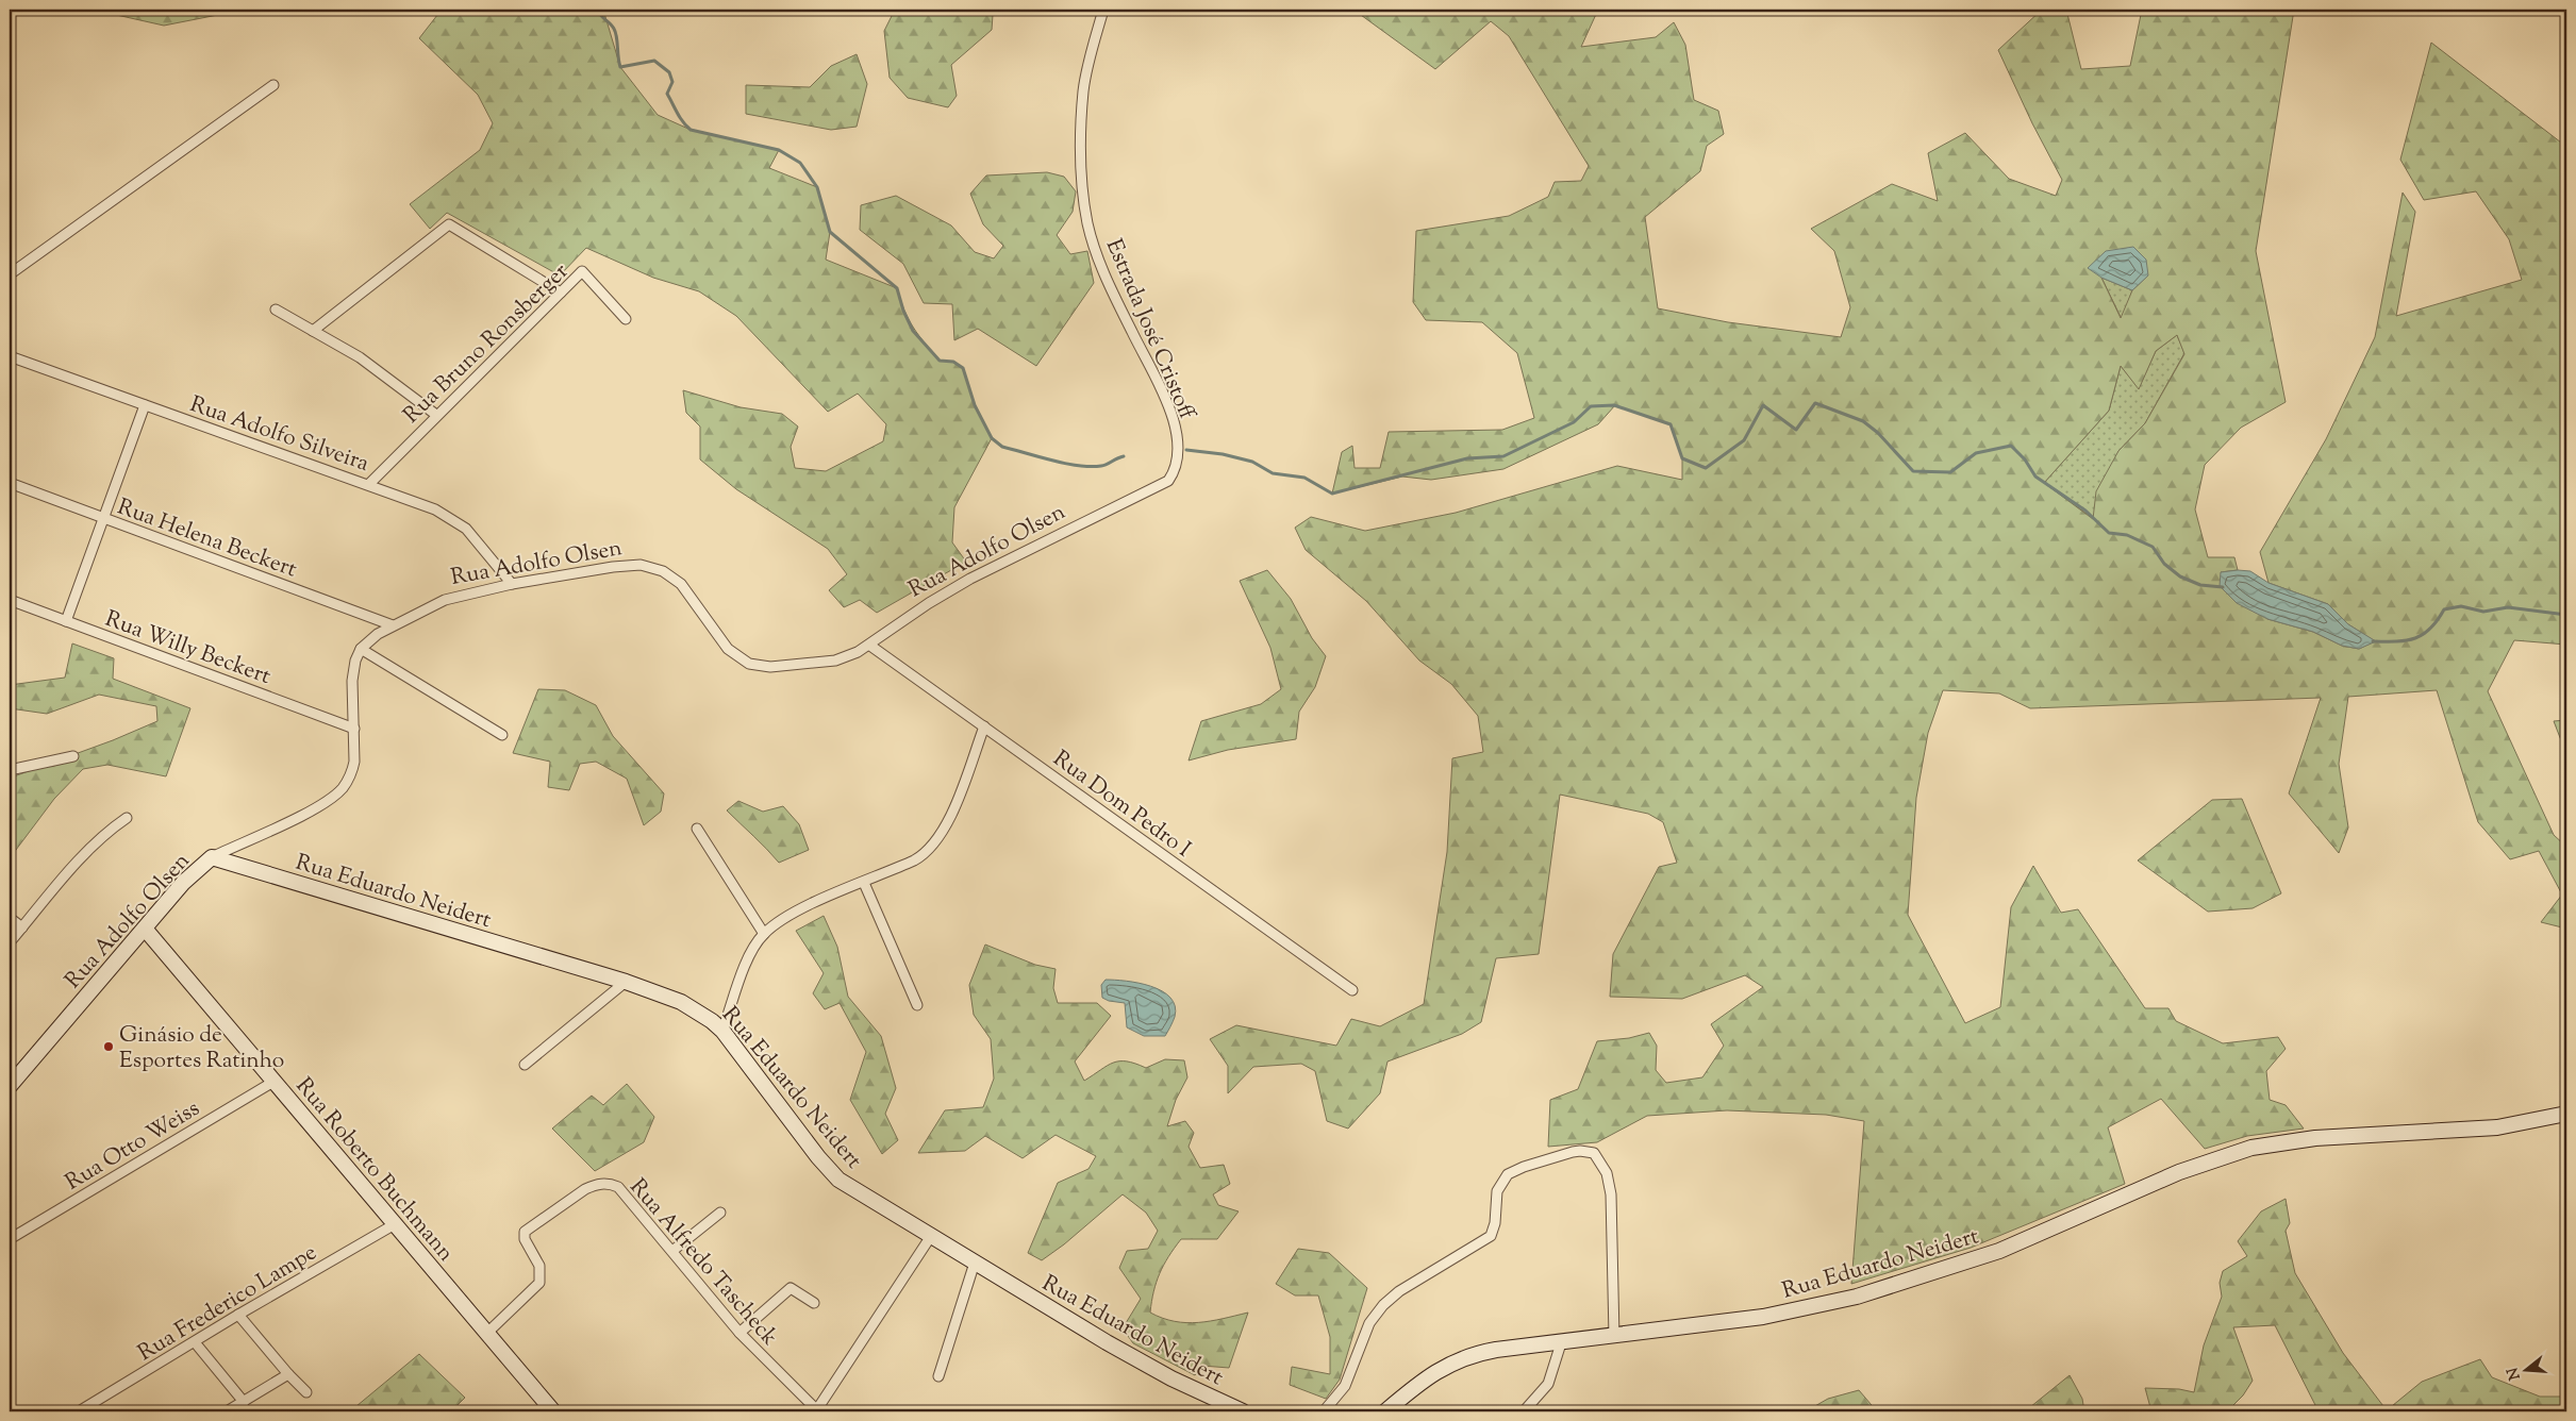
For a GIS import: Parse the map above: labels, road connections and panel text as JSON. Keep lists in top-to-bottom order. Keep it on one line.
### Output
{"streets":{"street":["Estrada José Cristoff","Rua Bruno Ronsberger","Rua Adolfo Silveira","Rua Helena Beckert","Rua Adolfo Olsen","Rua Willy Beckert","Rua Dom Pedro I","Rua Eduardo Neidert","Rua Otto Weiss","Rua Roberto Buchmann","Rua Alfredo Tascheck","Rua Frederico Lampe"]},"crossings":[["Estrada José Cristoff","Rua Adolfo Olsen"],["Rua Bruno Ronsberger","Rua Adolfo Silveira"],["Rua Adolfo Silveira","Rua Adolfo Olsen"],["Rua Helena Beckert","Rua Adolfo Olsen"],["Rua Adolfo Olsen","Rua Willy Beckert"],["Rua Adolfo Olsen","Rua Dom Pedro I"],["Rua Adolfo Olsen","Rua Eduardo Neidert"],["Rua Adolfo Olsen","Rua Roberto Buchmann"],["Rua Otto Weiss","Rua Roberto Buchmann"],["Rua Roberto Buchmann","Rua Alfredo Tascheck"],["Rua Roberto Buchmann","Rua Frederico Lampe"]],"places":["Ginásio de Esportes Ratinho"],"north":"left"}
